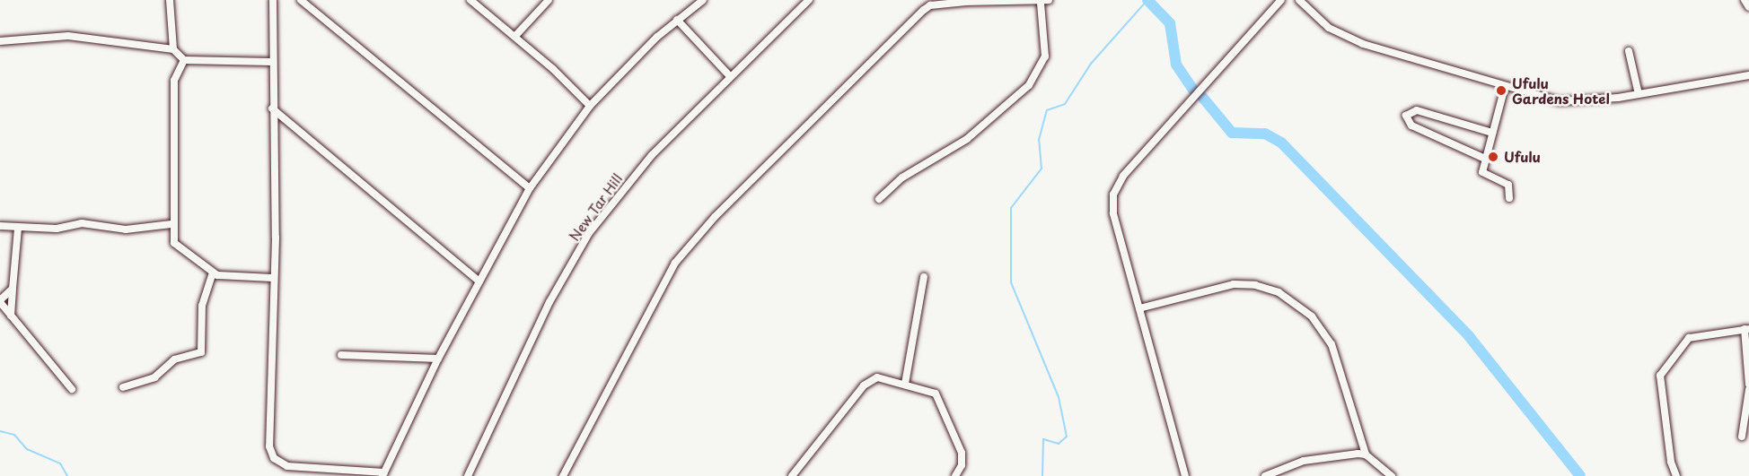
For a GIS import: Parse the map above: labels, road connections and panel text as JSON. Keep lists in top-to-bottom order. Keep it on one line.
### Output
{"streets":{"street":["New Tar Hill"]},"places":["Ufulu Gardens Hotel","Ufulu"]}
